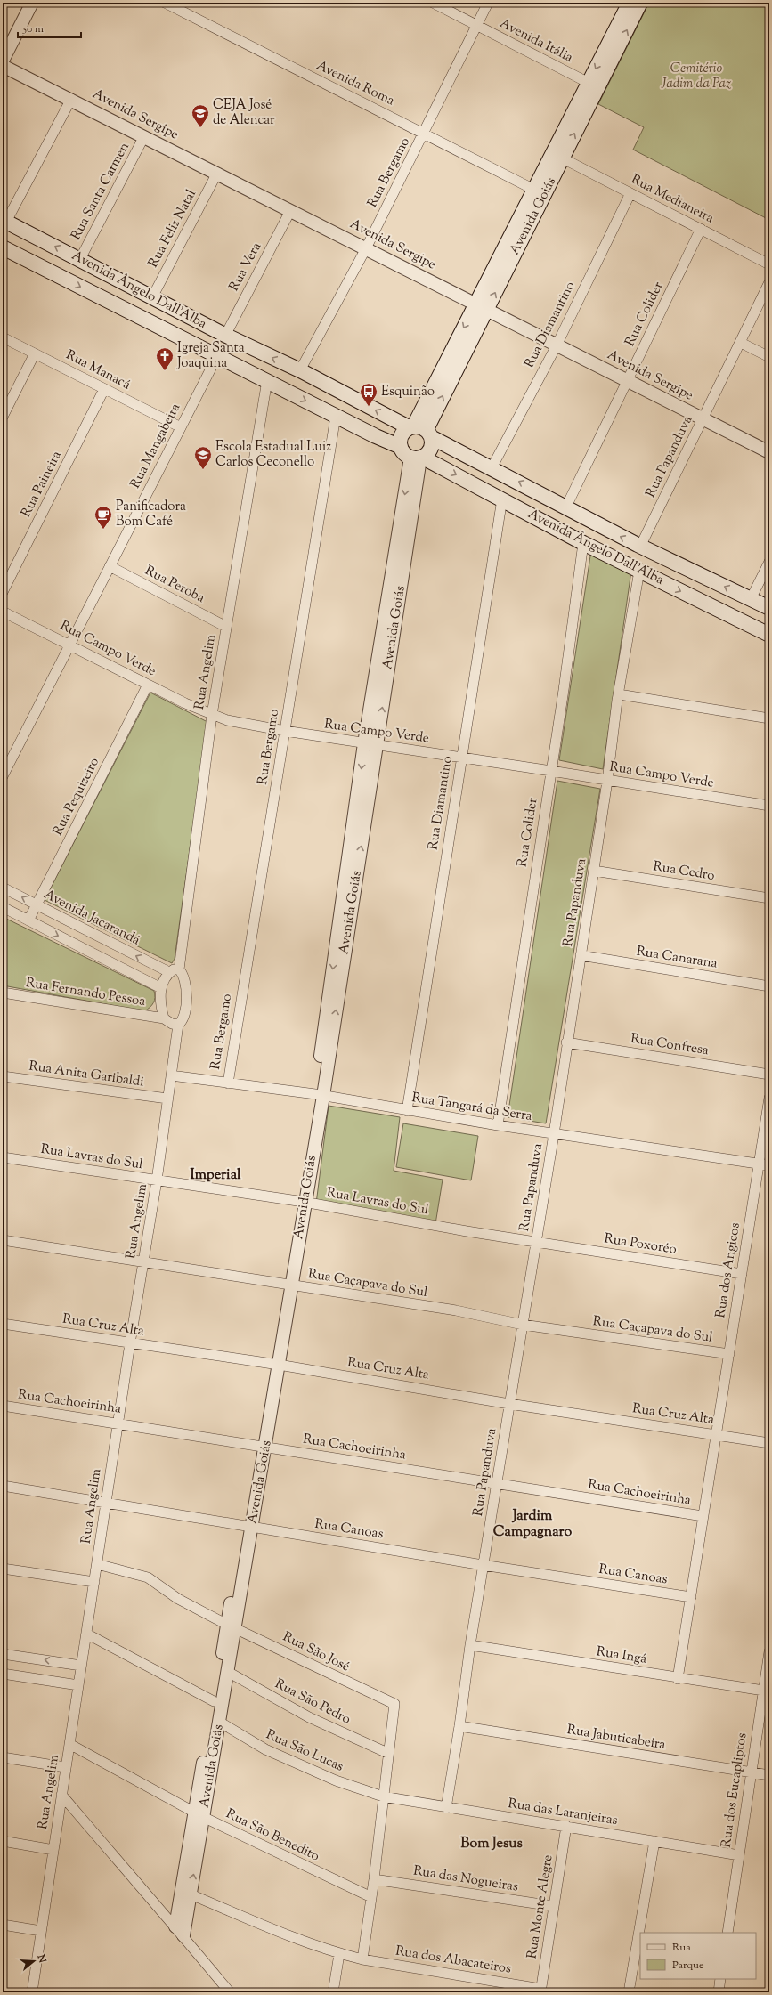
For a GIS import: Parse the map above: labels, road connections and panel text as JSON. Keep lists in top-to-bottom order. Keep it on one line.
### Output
{"streets":{"main road":["Avenida Goiás","Avenida Ângelo Dall'Alba"],"street":["Avenida Itália","Avenida Roma","Avenida Sergipe","Rua Bergamo","Rua Santa Carmen","Rua Medianeira","Rua Feliz Natal","Rua Vera","Rua Colider","Rua Diamantino","Rua Manacá","Rua Mangabeira","Rua Papanduva","Rua Paineira","Rua Peroba","Rua Campo Verde","Rua Angelim","Rua Pequizeiro","Rua Cedro","Avenida Jacarandá","Rua Canarana","Rua Fernando Pessoa","Rua Confresa","Rua Anita Garibaldi","Rua Tangará da Serra","Rua Lavras do Sul","Rua Poxoréo","Rua dos Angicos","Rua Caçapava do Sul","Rua Cruz Alta","Rua Cachoeirinha","Rua Canoas","Rua São José","Rua Ingá","Rua São Pedro","Rua Jabuticabeira","Rua São Lucas","Rua dos Eucapliptos","Rua das Laranjeiras","Rua São Benedito","Rua das Nogueiras","Rua Monte Alegre","Rua dos Abacateiros"]},"crossings":[["Avenida Itália","Rua Bergamo"],["Avenida Itália","Avenida Goiás"],["Avenida Roma","Rua Bergamo"],["Avenida Roma","Avenida Goiás"],["Avenida Sergipe","Rua Bergamo"],["Avenida Sergipe","Rua Santa Carmen"],["Avenida Sergipe","Avenida Goiás"],["Avenida Sergipe","Rua Feliz Natal"],["Avenida Sergipe","Rua Vera"],["Avenida Sergipe","Rua Colider"],["Avenida Sergipe","Rua Diamantino"],["Avenida Sergipe","Rua Papanduva"],["Rua Bergamo","Avenida Ângelo Dall'Alba"],["Rua Bergamo","Rua Campo Verde"],["Rua Bergamo","Rua Tangará da Serra"],["Rua Santa Carmen","Avenida Ângelo Dall'Alba"],["Rua Medianeira","Avenida Goiás"],["Rua Medianeira","Rua Colider"],["Rua Medianeira","Rua Diamantino"],["Avenida Goiás","Avenida Ângelo Dall'Alba"],["Avenida Goiás","Rua Campo Verde"],["Avenida Goiás","Rua Tangará da Serra"],["Avenida Goiás","Rua Lavras do Sul"],["Avenida Goiás","Rua Caçapava do Sul"],["Avenida Goiás","Rua Cruz Alta"],["Avenida Goiás","Rua Cachoeirinha"],["Avenida Goiás","Rua Canoas"],["Avenida Goiás","Rua São José"],["Avenida Goiás","Rua São Pedro"],["Avenida Goiás","Rua São Lucas"],["Avenida Goiás","Rua São Benedito"],["Avenida Goiás","Rua dos Abacateiros"],["Rua Feliz Natal","Avenida Ângelo Dall'Alba"],["Rua Vera","Avenida Ângelo Dall'Alba"],["Avenida Ângelo Dall'Alba","Rua Colider"],["Avenida Ângelo Dall'Alba","Rua Diamantino"],["Avenida Ângelo Dall'Alba","Rua Mangabeira"],["Avenida Ângelo Dall'Alba","Rua Papanduva"],["Avenida Ângelo Dall'Alba","Rua Angelim"],["Rua Colider","Rua Campo Verde"],["Rua Colider","Rua Tangará da Serra"],["Rua Diamantino","Rua Campo Verde"],["Rua Diamantino","Rua Tangará da Serra"],["Rua Manacá","Rua Mangabeira"],["Rua Manacá","Rua Paineira"],["Rua Mangabeira","Rua Peroba"],["Rua Mangabeira","Rua Campo Verde"],["Rua Papanduva","Rua Campo Verde"],["Rua Papanduva","Rua Cedro"],["Rua Papanduva","Rua Canarana"],["Rua Papanduva","Rua Confresa"],["Rua Papanduva","Rua Tangará da Serra"],["Rua Papanduva","Rua Lavras do Sul"],["Rua Papanduva","Rua Poxoréo"],["Rua Papanduva","Rua Caçapava do Sul"],["Rua Papanduva","Rua Cruz Alta"],["Rua Papanduva","Rua Cachoeirinha"],["Rua Papanduva","Rua Canoas"],["Rua Papanduva","Rua Ingá"],["Rua Papanduva","Rua Jabuticabeira"],["Rua Papanduva","Rua das Laranjeiras"],["Rua Peroba","Rua Angelim"],["Rua Campo Verde","Rua Angelim"],["Rua Campo Verde","Rua Pequizeiro"],["Rua Angelim","Avenida Jacarandá"],["Rua Angelim","Rua Fernando Pessoa"],["Rua Angelim","Rua Anita Garibaldi"],["Rua Angelim","Rua Tangará da Serra"],["Rua Angelim","Rua Lavras do Sul"],["Rua Angelim","Rua Caçapava do Sul"],["Rua Angelim","Rua Cruz Alta"],["Rua Angelim","Rua Cachoeirinha"],["Rua Angelim","Rua Canoas"],["Rua Angelim","Rua São José"],["Rua Angelim","Rua São Benedito"],["Rua Pequizeiro","Avenida Jacarandá"],["Rua Tangará da Serra","Rua dos Angicos"],["Rua Lavras do Sul","Rua Poxoréo"],["Rua Poxoréo","Rua dos Angicos"],["Rua dos Angicos","Rua Caçapava do Sul"],["Rua dos Angicos","Rua Cruz Alta"],["Rua dos Angicos","Rua Cachoeirinha"],["Rua dos Angicos","Rua Canoas"],["Rua dos Angicos","Rua Ingá"],["Rua São José","Rua São Pedro"],["Rua Ingá","Rua dos Eucapliptos"],["Rua Jabuticabeira","Rua dos Eucapliptos"],["Rua São Lucas","Rua das Laranjeiras"],["Rua dos Eucapliptos","Rua das Laranjeiras"],["Rua das Laranjeiras","Rua Monte Alegre"],["Rua das Nogueiras","Rua Monte Alegre"],["Rua Monte Alegre","Rua dos Abacateiros"]],"districts":["Imperial","Jardim Campagnaro","Bom Jesus"],"parks":["Cemitério Jadim da Paz"],"places":{"school or university":["CEJA José de Alencar","Escola Estadual Luiz Carlos Ceconello"],"church":["Igreja Santa Joaquina"],"bus stop":["Esquinão"],"cafe":["Panificadora Bom Café"]},"legend":["Rua","Parque"],"scale_bar":"50 m","north":"right"}
